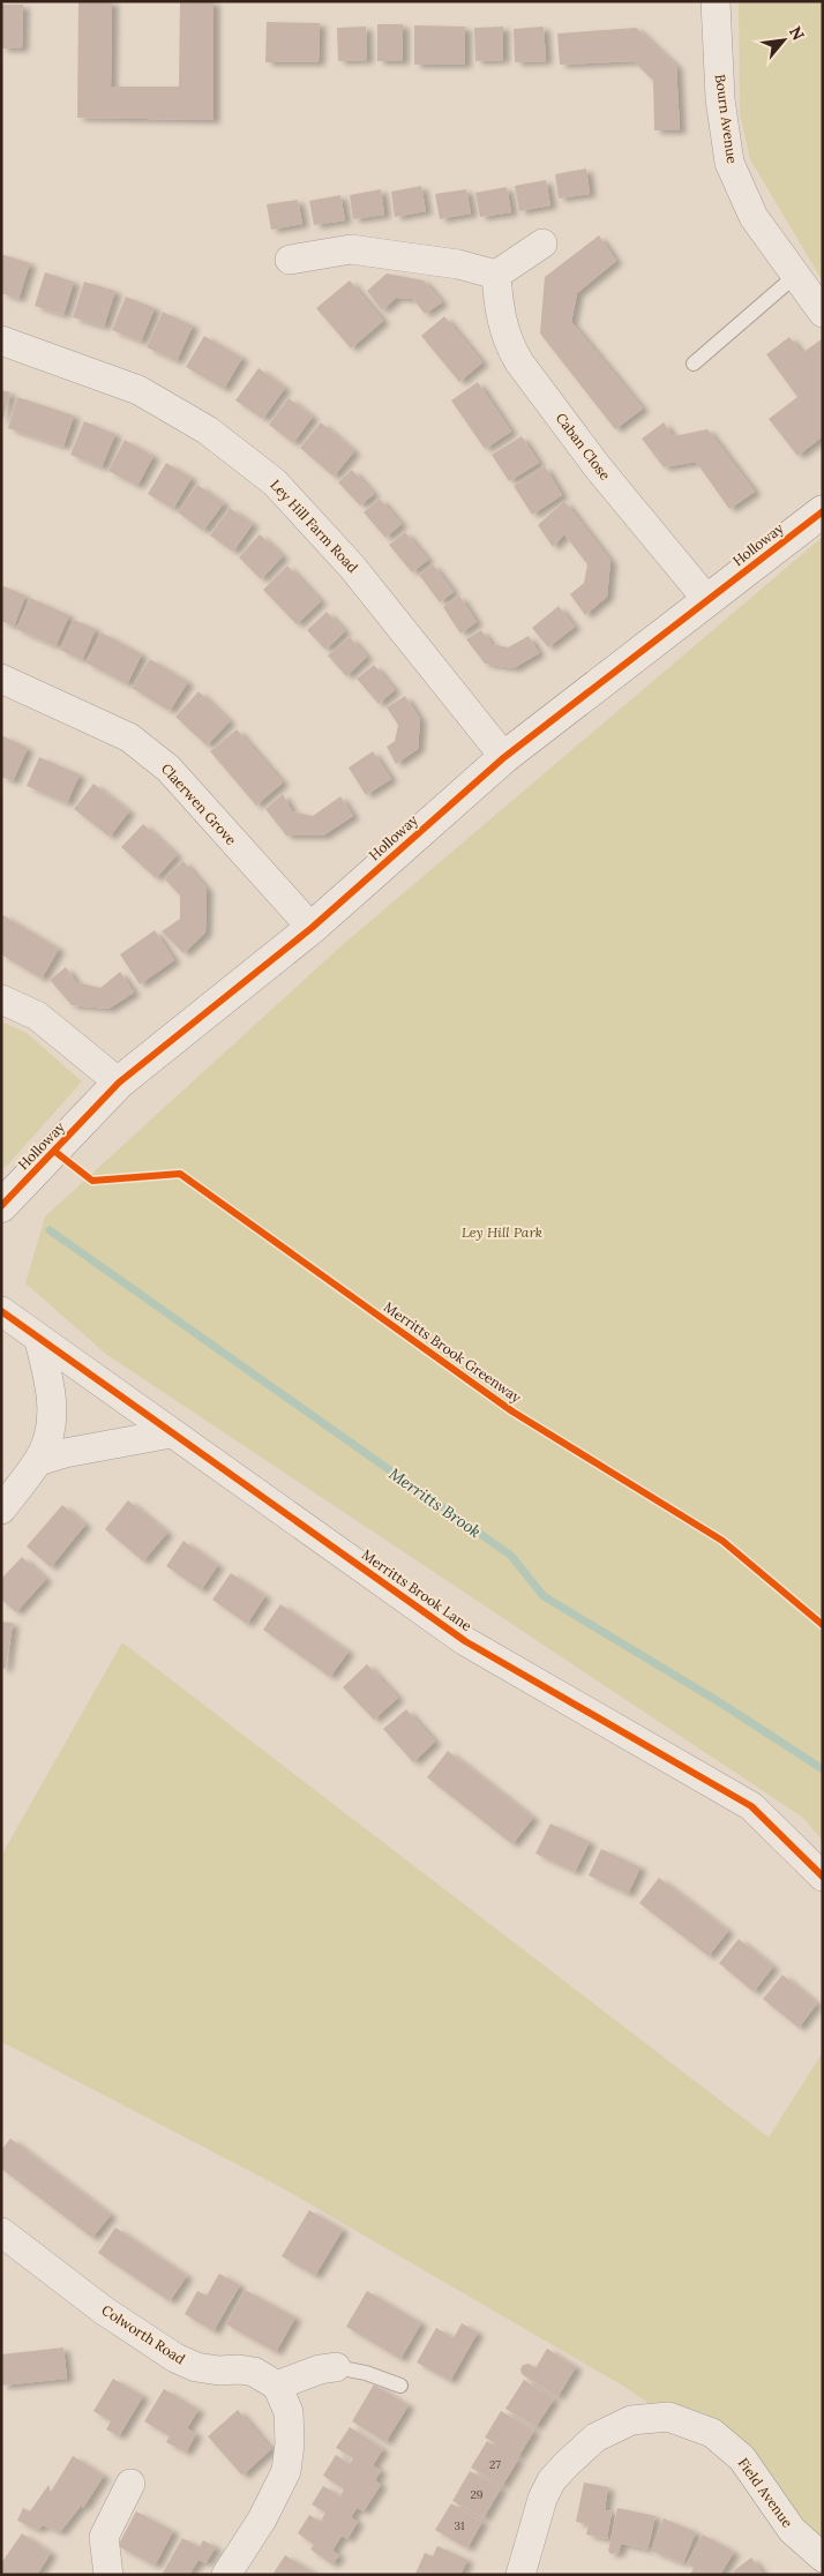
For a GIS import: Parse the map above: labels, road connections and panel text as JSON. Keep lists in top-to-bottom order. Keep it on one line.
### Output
{"streets":{"street":["Bourn Avenue","Caban Close","Ley Hill Farm Road","Holloway","Claerwen Grove","Merritts Brook Lane","Colworth Road","Field Avenue"],"cycle path":["Merritts Brook Greenway"]},"crossings":[["Caban Close","Holloway"],["Ley Hill Farm Road","Holloway"],["Holloway","Claerwen Grove"]],"water":["Merritts Brook"],"parks":["Ley Hill Park"],"house_numbers":["27","29","31"],"north":"top right"}
